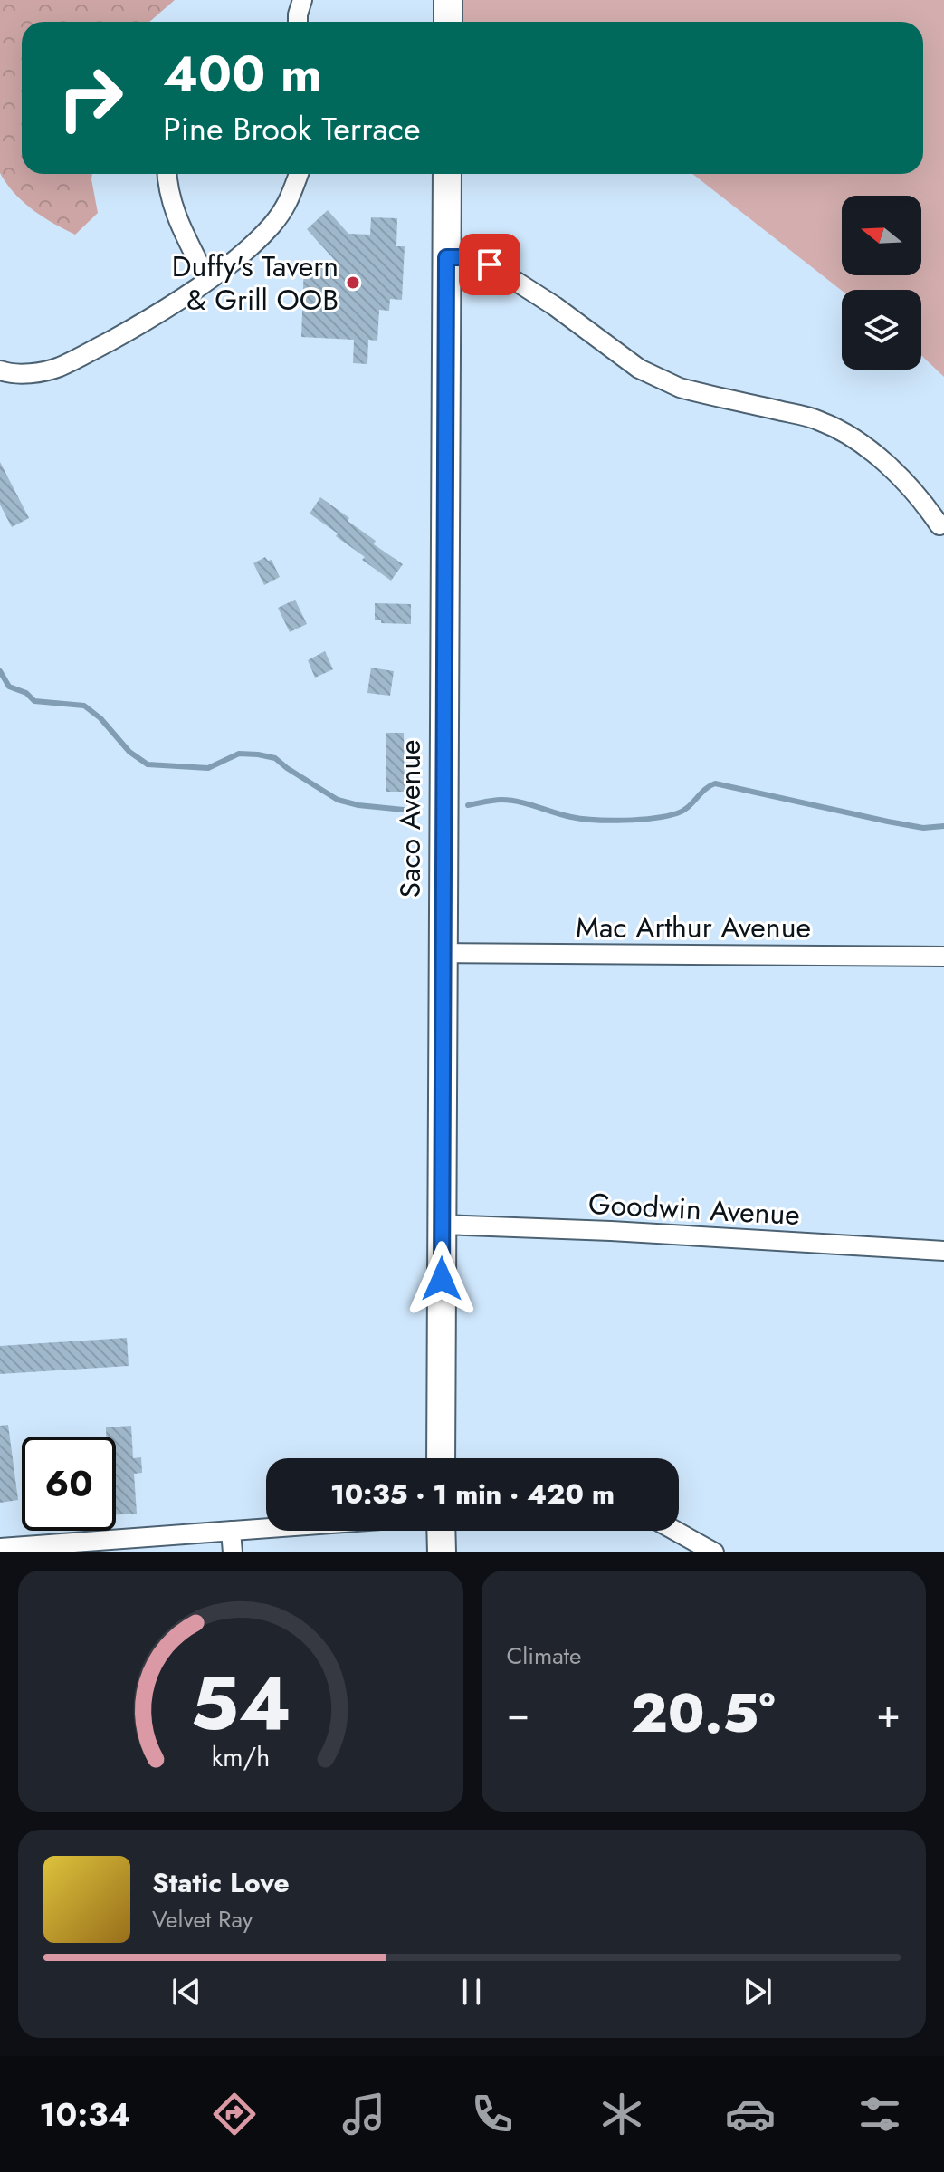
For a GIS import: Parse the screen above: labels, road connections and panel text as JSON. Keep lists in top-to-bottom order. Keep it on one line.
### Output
{"streets":{"main road":["Saco Avenue"],"street":["Mac Arthur Avenue","Goodwin Avenue"]},"crossings":[["Saco Avenue","Mac Arthur Avenue"],["Saco Avenue","Goodwin Avenue"]],"places":["Duffy's Tavern & Grill OOB"],"north":"left","page":{"turn":["400 m","Pine Brook Terrace"],"limit":"60","trip":"10:35 · 1 min · 420 m","tile":"Climate","heat":["−","20.5°","+"],"song":["Static Love","Velvet Ray"],"tabs":"10:34","gauge":["54","km/h"]}}
